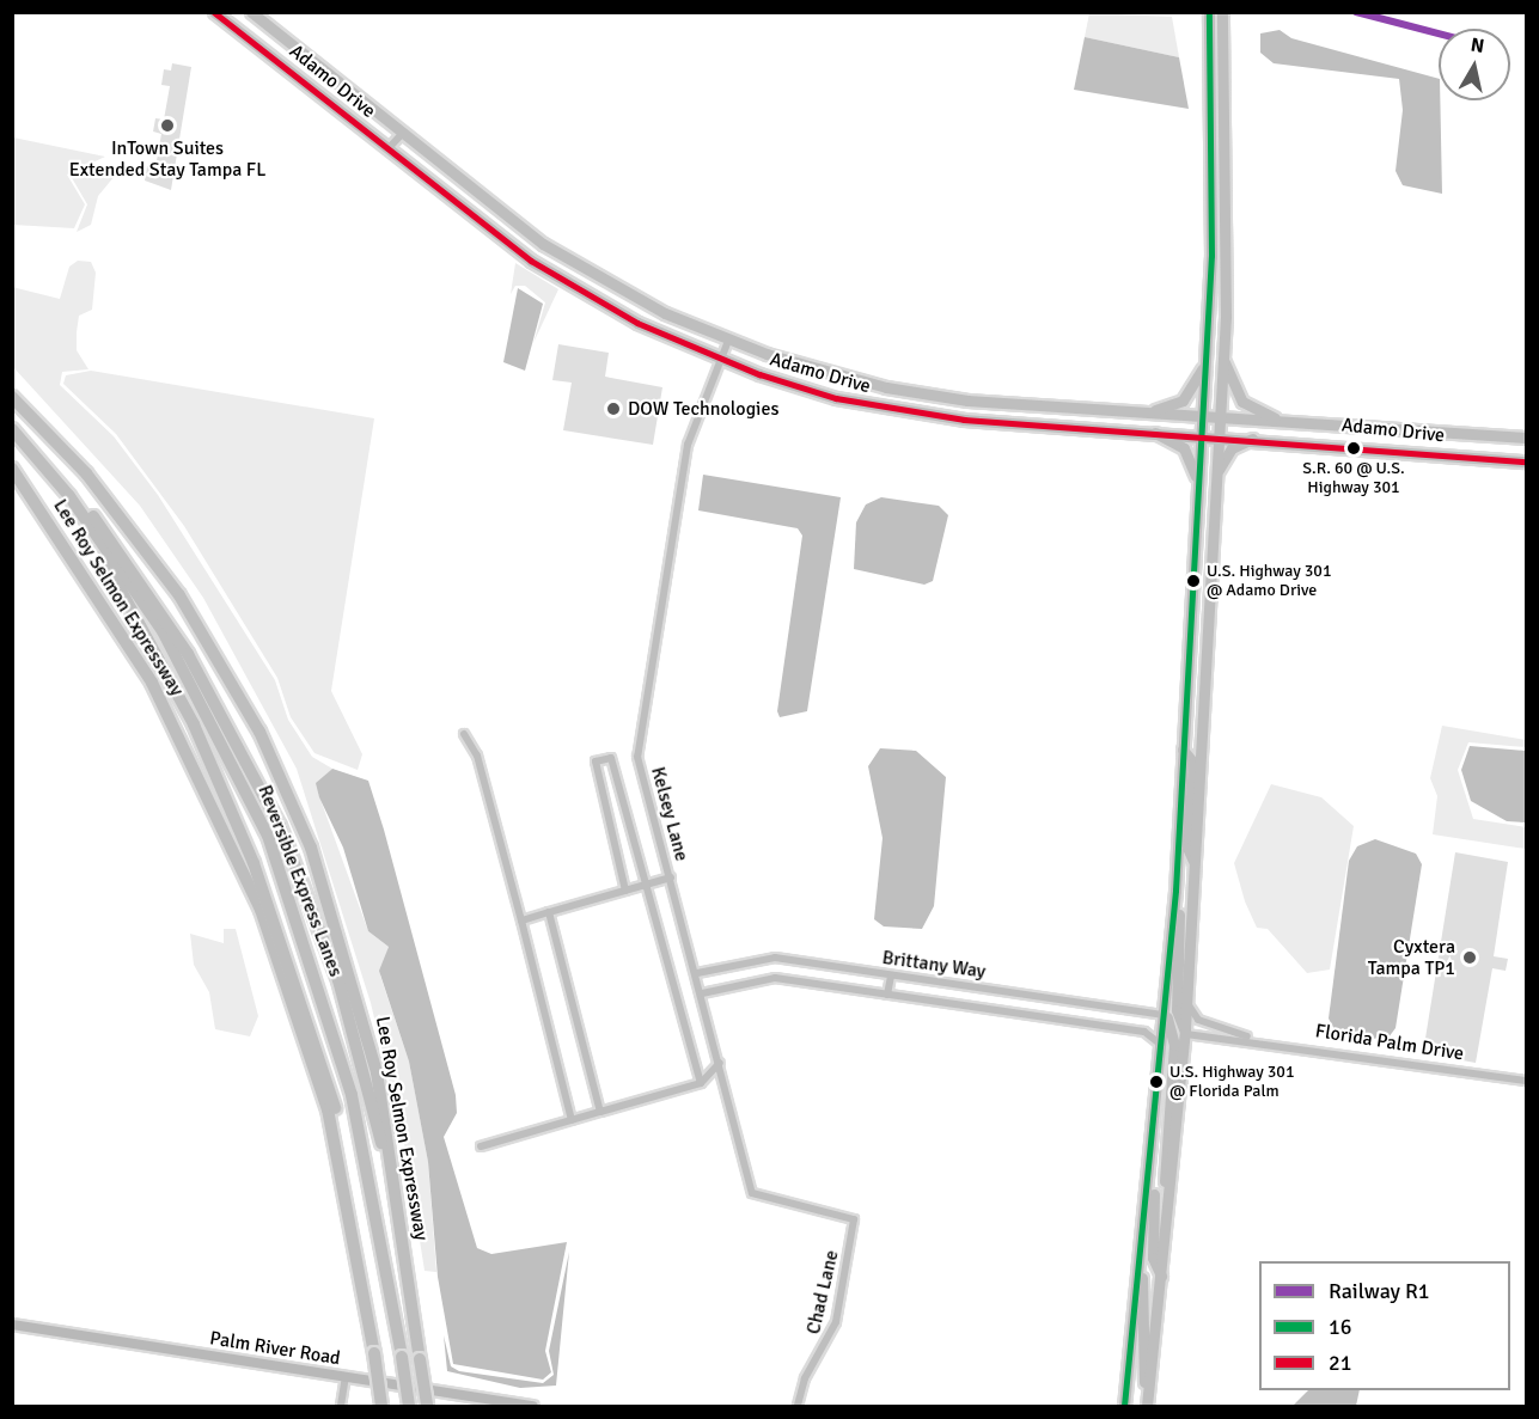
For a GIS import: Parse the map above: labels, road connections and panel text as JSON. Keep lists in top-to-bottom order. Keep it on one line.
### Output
{"streets":{"highway":["Lee Roy Selmon Expressway","Reversible Express Lanes"],"main road":["Adamo Drive"],"street":["Kelsey Lane","Brittany Way","Florida Palm Drive","Chad Lane","Palm River Road"]},"crossings":[["Adamo Drive","Kelsey Lane"],["Kelsey Lane","Brittany Way"],["Kelsey Lane","Chad Lane"]],"places":["InTown Suites Extended Stay Tampa FL","DOW Technologies","S.R. 60 @ U.S. Highway 301","U.S. Highway 301 @ Adamo Drive","Cyxtera Tampa TP1","U.S. Highway 301 @ Florida Palm"],"lines":["rail line R1","transit line 16","transit line 21"],"legend":["Railway R1","16","21"],"north":"top"}
